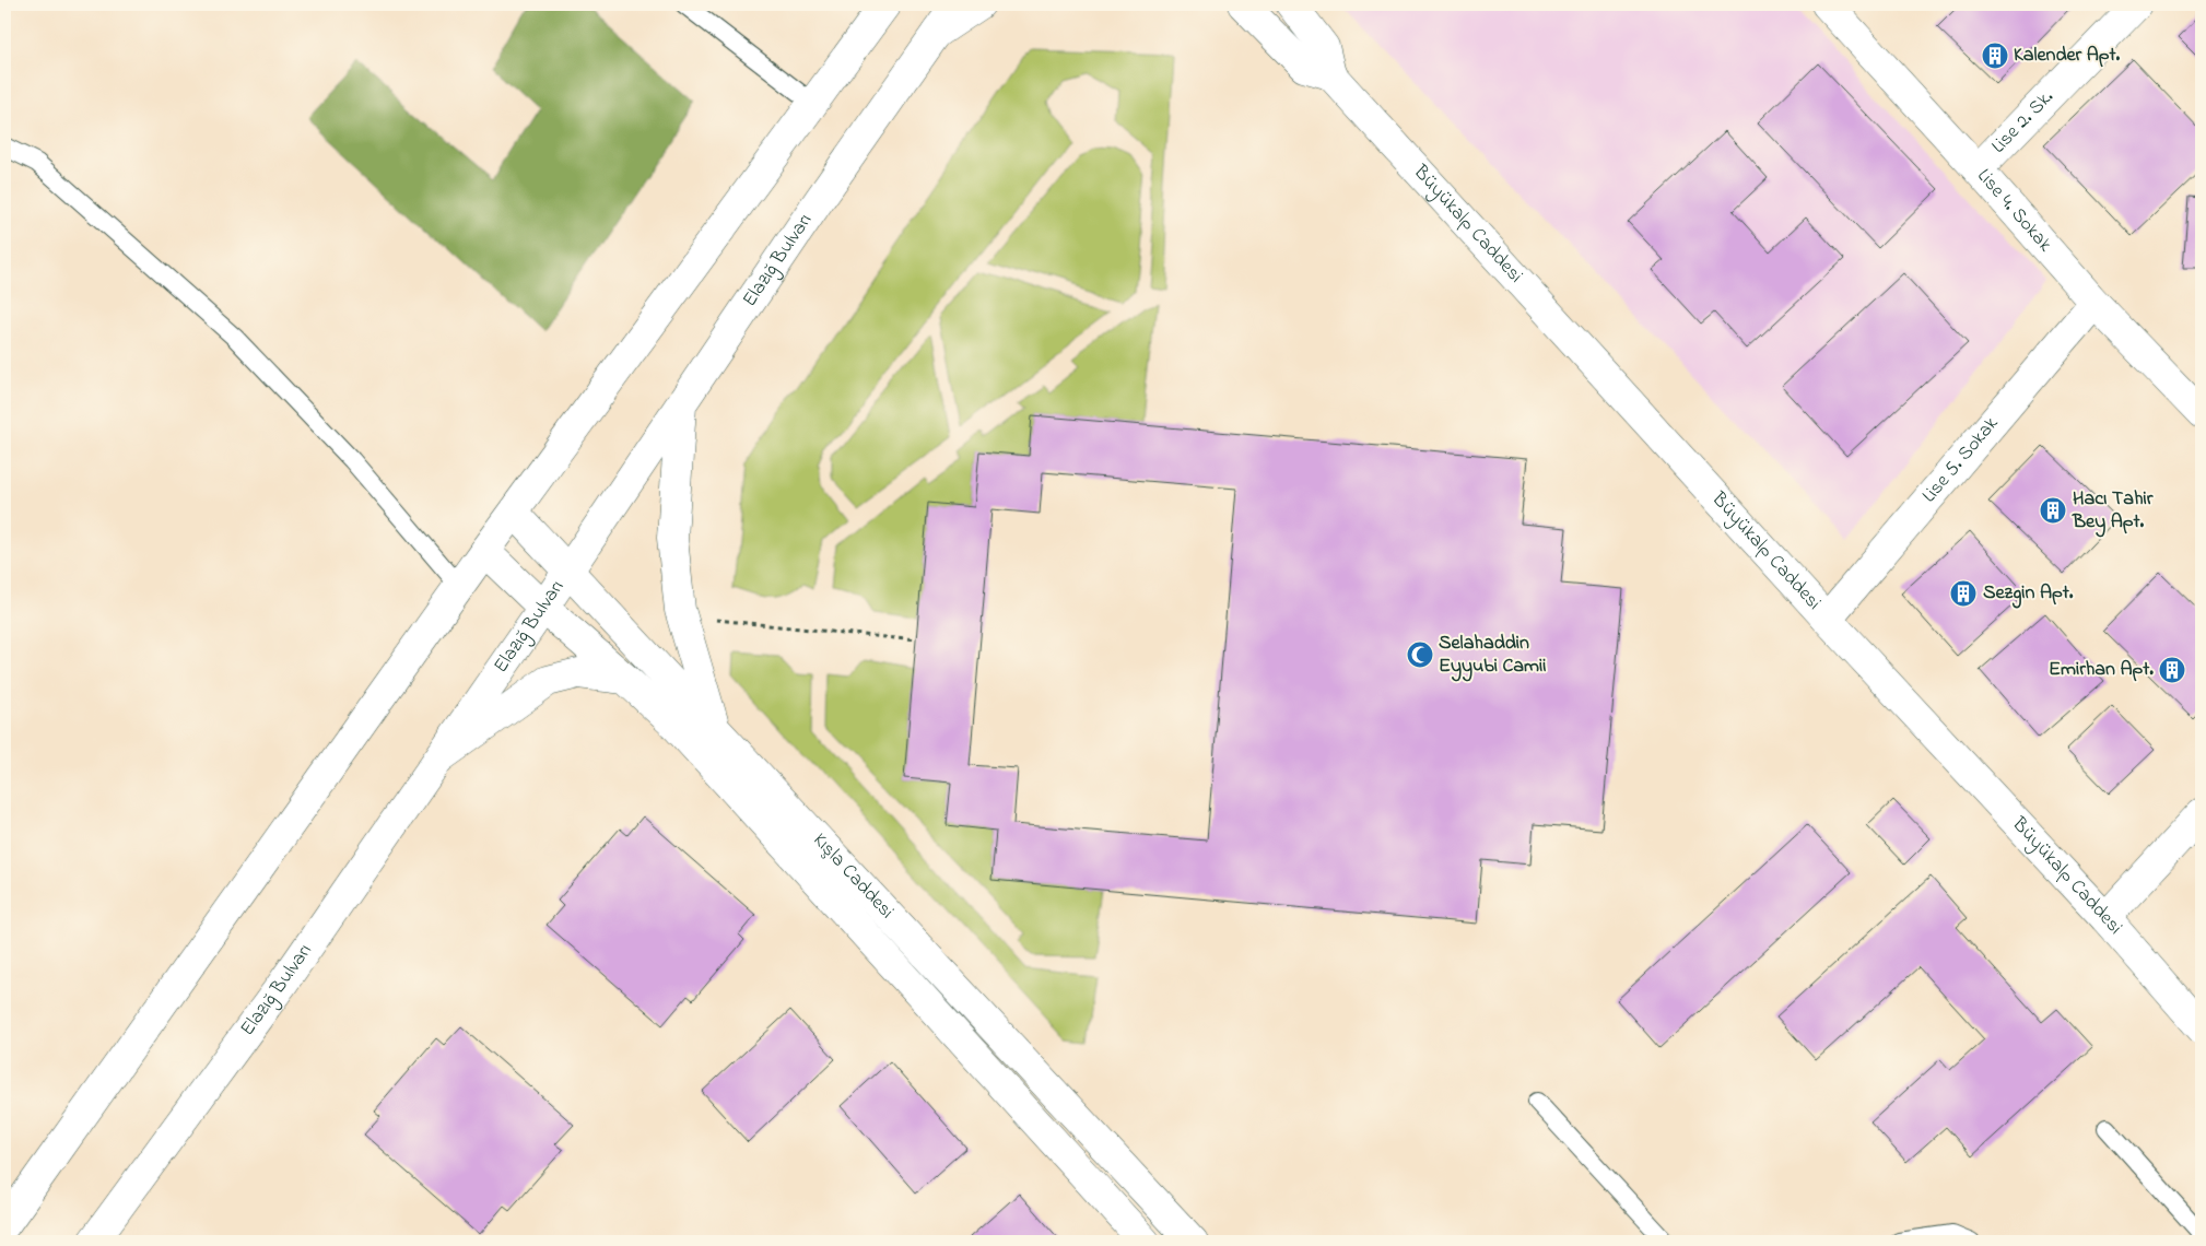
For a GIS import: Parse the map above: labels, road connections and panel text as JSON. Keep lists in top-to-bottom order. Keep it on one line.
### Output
{"streets":{"street":["Lise 2. Sk.","Lise 4. Sokak","Büyükalp Caddesi","Elazığ Bulvarı","Lise 5. Sokak","Kışla Caddesi"]},"crossings":[["Lise 2. Sk.","Lise 4. Sokak"],["Lise 4. Sokak","Lise 5. Sokak"],["Büyükalp Caddesi","Lise 5. Sokak"],["Elazığ Bulvarı","Kışla Caddesi"]],"places":{"building":["Kalender Apt.","Hacı Tahir Bey Apt.","Sezgin Apt.","Emirhan Apt."],"mosque":["Selahaddin Eyyubi Camii"]}}
